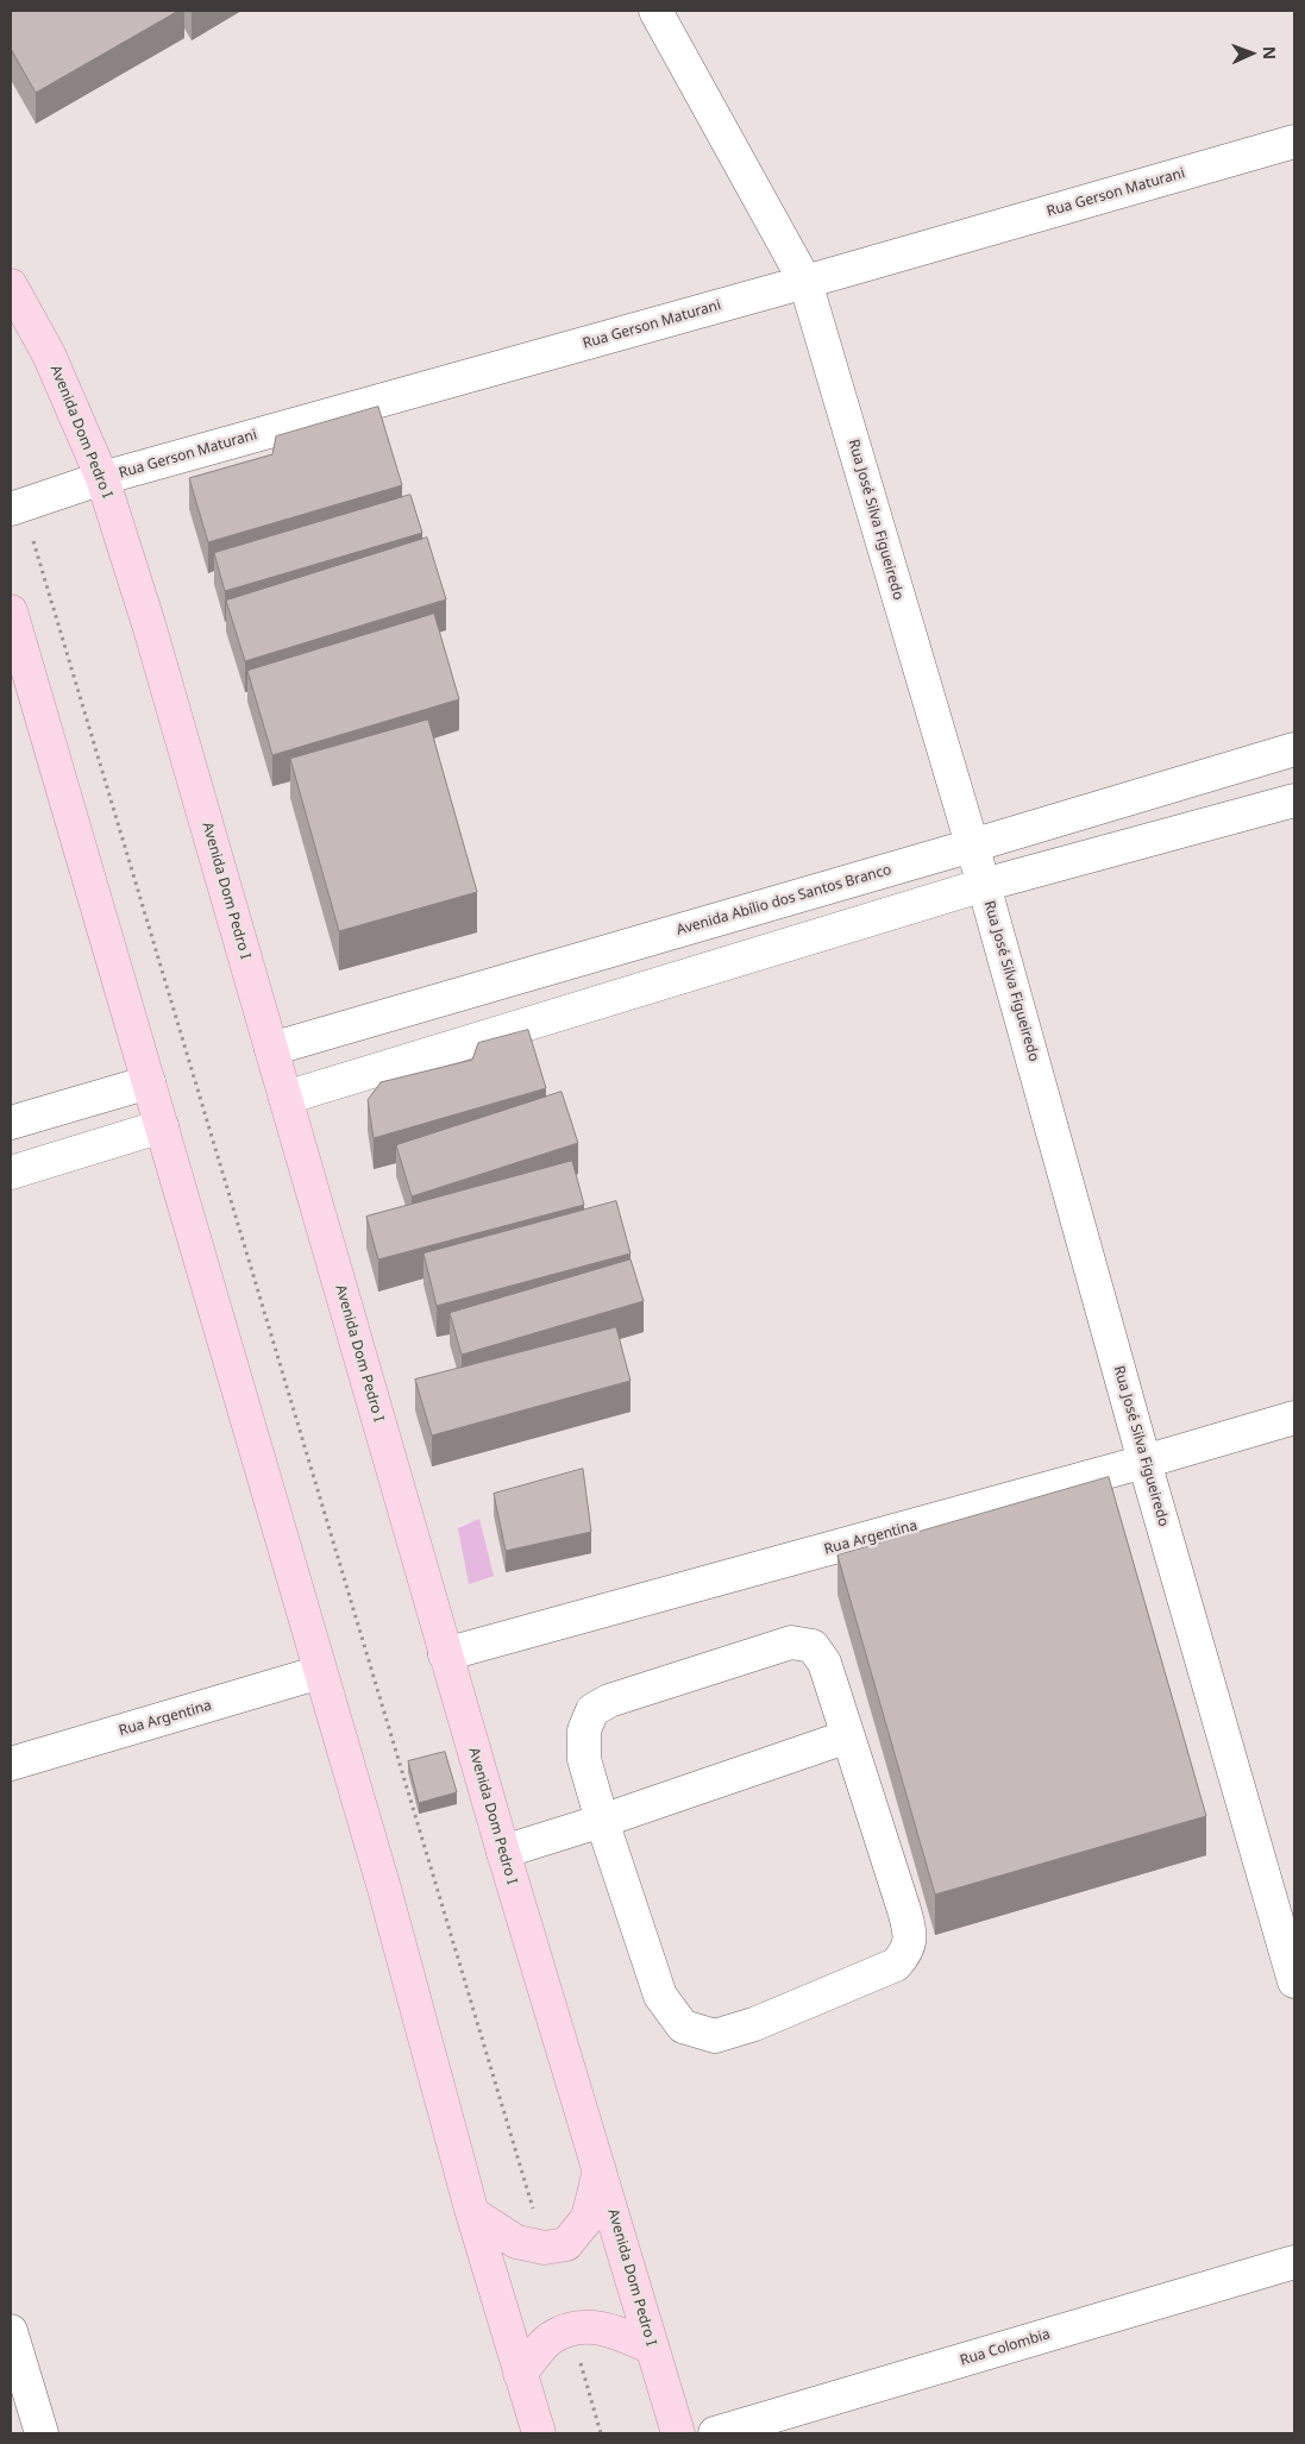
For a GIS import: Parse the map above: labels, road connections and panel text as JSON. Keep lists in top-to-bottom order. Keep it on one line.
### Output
{"streets":{"main road":["Avenida Dom Pedro I"],"street":["Rua Gerson Maturani","Rua José Silva Figueiredo","Avenida Abílio dos Santos Branco","Rua Argentina","Rua Colombia"]},"crossings":[["Rua Gerson Maturani","Avenida Dom Pedro I"],["Rua Gerson Maturani","Rua José Silva Figueiredo"],["Avenida Dom Pedro I","Avenida Abílio dos Santos Branco"],["Avenida Dom Pedro I","Rua Argentina"],["Rua José Silva Figueiredo","Avenida Abílio dos Santos Branco"],["Rua José Silva Figueiredo","Rua Argentina"]],"north":"right"}
